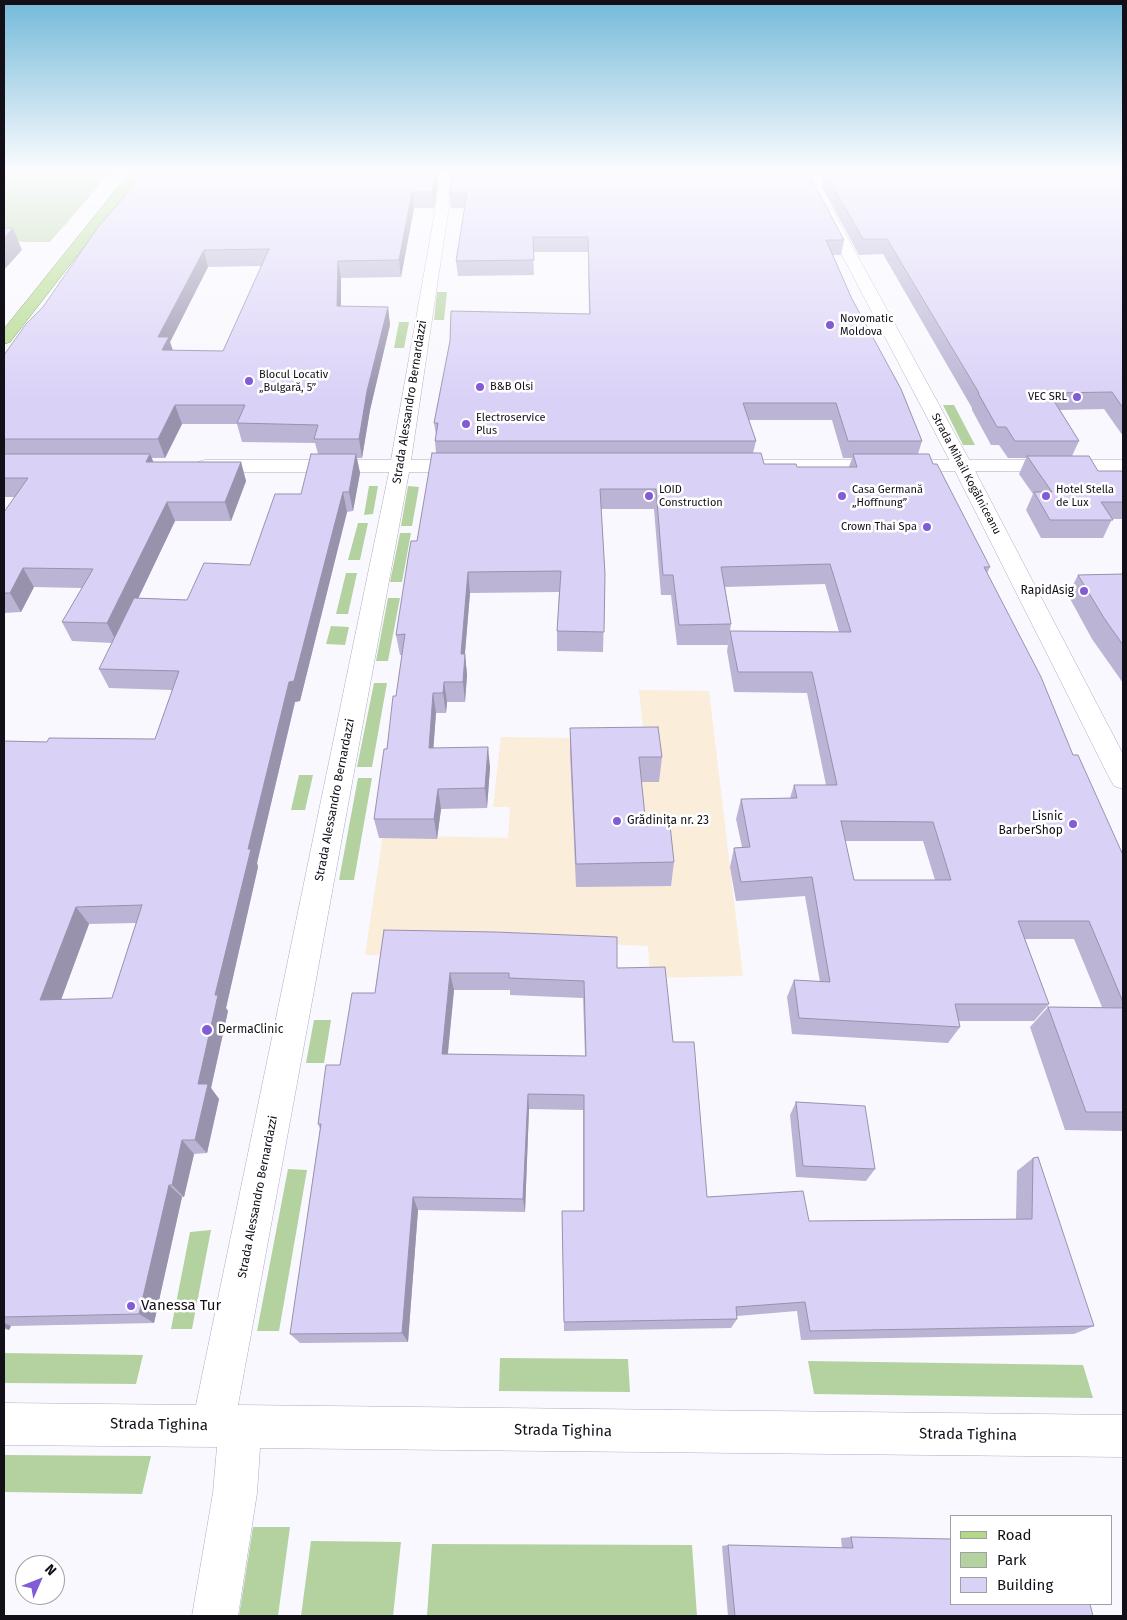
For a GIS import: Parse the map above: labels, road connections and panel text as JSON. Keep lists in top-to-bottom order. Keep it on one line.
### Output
{"streets":{"street":["Strada Alessandro Bernardazzi","Strada Mihail Kogălniceanu","Strada Tighina"]},"crossings":[["Strada Alessandro Bernardazzi","Strada Tighina"]],"places":["Novomatic Moldova","Blocul Locativ „Bulgară, 5”","B&B Olsi","VEC SRL","Electroservice Plus","LOID Construction","Casa Germană „Hoffnung”","Hotel Stella de Lux","Crown Thai Spa","RapidAsig","Grădinița nr. 23","Lisnic BarberShop","DermaClinic","Vanessa Tur"],"legend":["Road","Park","Building"],"north":"top right"}
